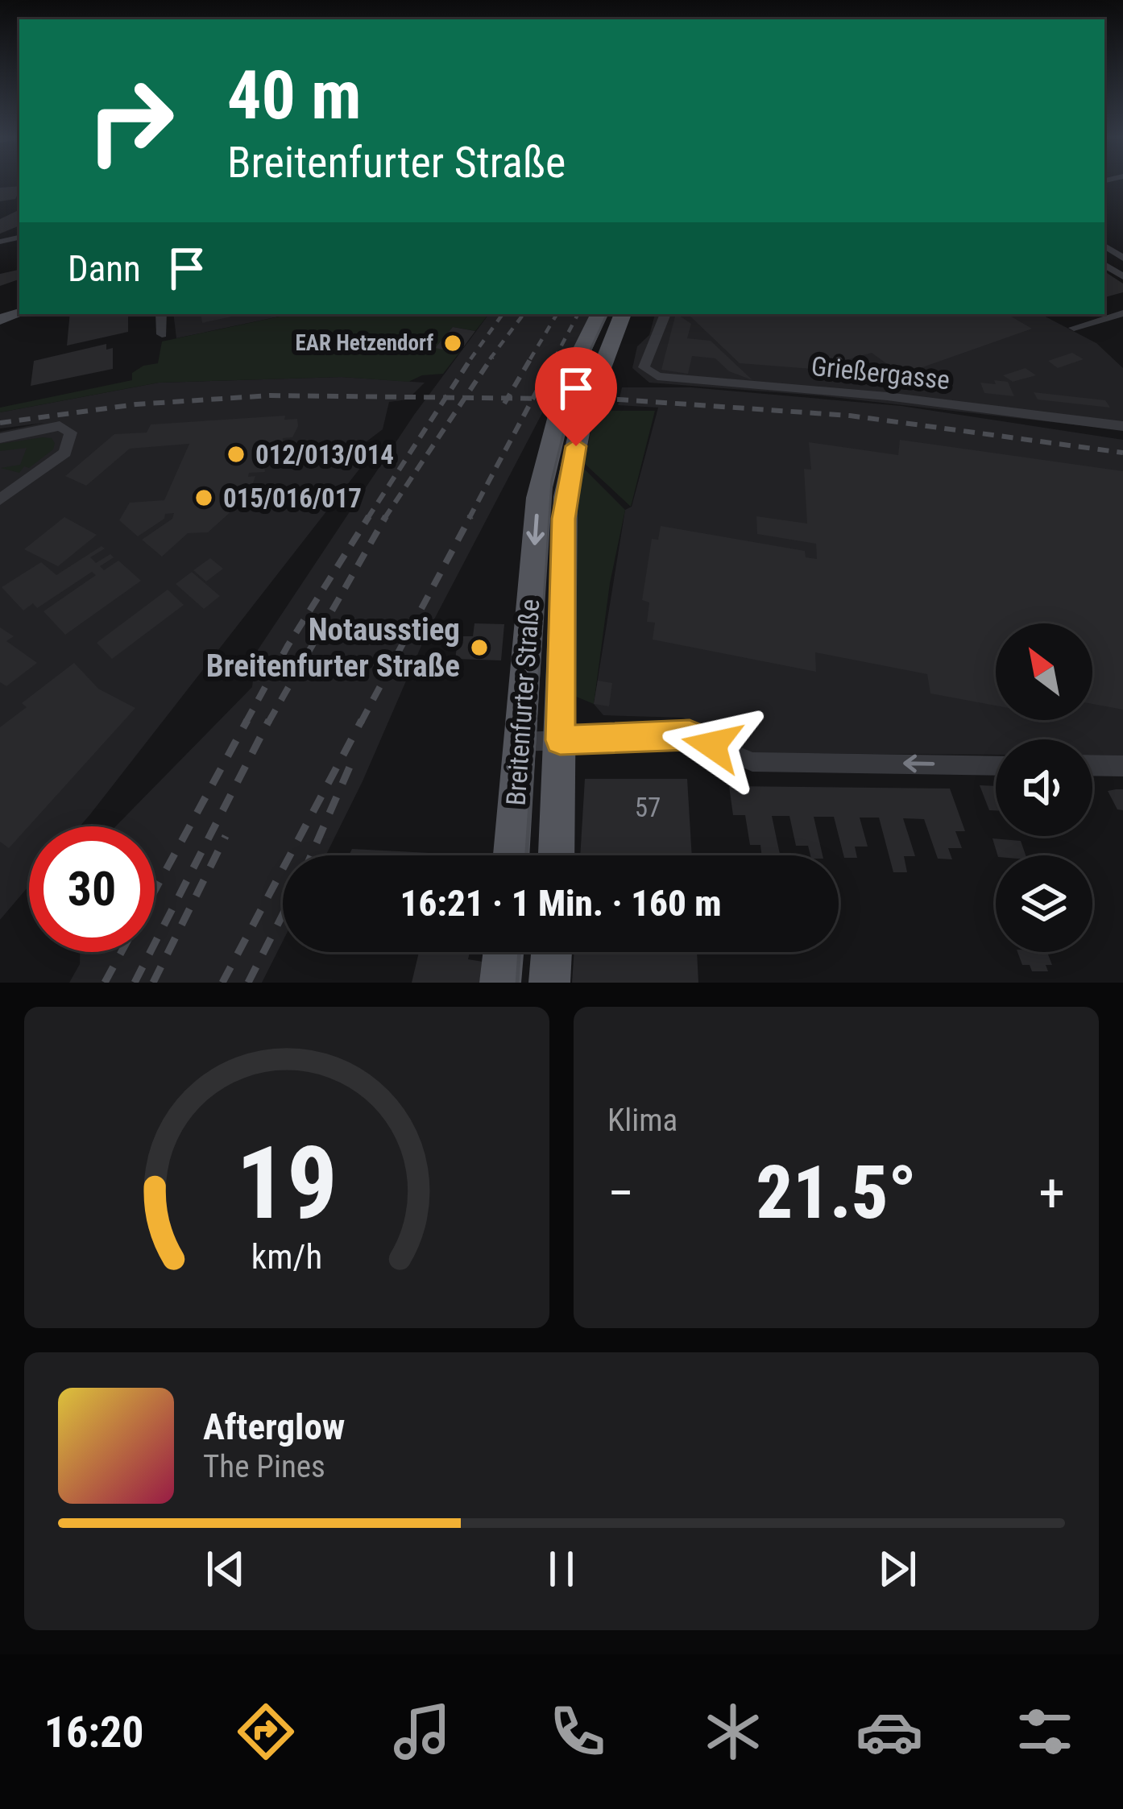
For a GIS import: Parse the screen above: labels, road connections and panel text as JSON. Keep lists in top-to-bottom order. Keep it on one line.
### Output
{"streets":{"main road":["Breitenfurter Straße"],"street":["Grießergasse"]},"places":["EAR Hetzendorf","012/013/014","015/016/017","Notausstieg Breitenfurter Straße"],"house_numbers":["57"],"north":"top left","page":{"turn":["40 m","Breitenfurter Straße"],"then":"Dann","limit":"30","trip":"16:21 · 1 Min. · 160 m","tile":"Klima","heat":["−","21.5°","+"],"song":["Afterglow","The Pines"],"tabs":"16:20","gauge":["19","km/h"]}}
